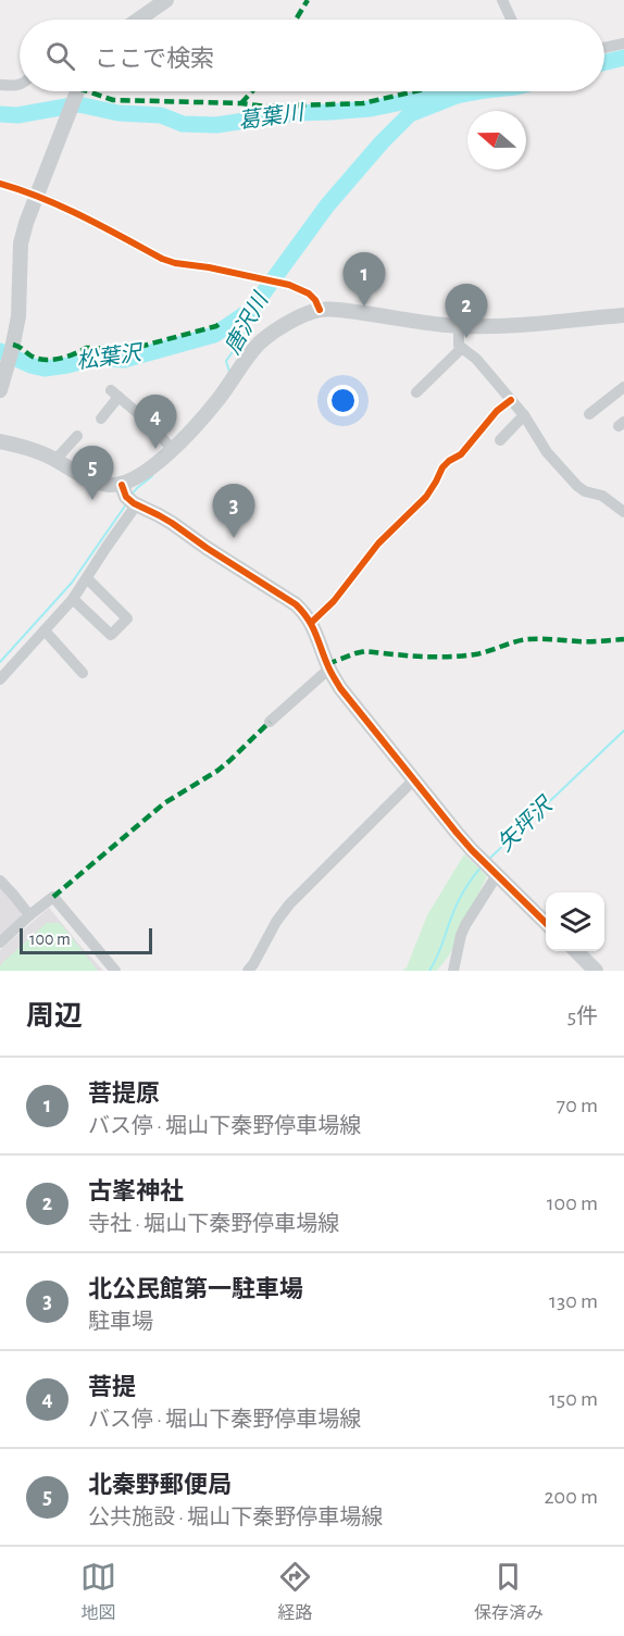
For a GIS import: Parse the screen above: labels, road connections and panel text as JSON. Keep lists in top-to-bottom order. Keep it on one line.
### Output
{"water":["葛葉川","唐沢川","松葉沢","矢坪沢"],"scale_bar":"100 m","north":"left","page":{"search":"ここで検索","pins":["1","2","4","5","3"],"scale":"100 m","heading":["周辺","5件"],"list":[{"mark":"1","name":"菩提原","note":"バス停 · 堀山下秦野停車場線","value":"70 m"},{"mark":"2","name":"古峯神社","note":"寺社 · 堀山下秦野停車場線","value":"100 m"},{"mark":"3","name":"北公民館第一駐車場","note":"駐車場","value":"130 m"},{"mark":"4","name":"菩提","note":"バス停 · 堀山下秦野停車場線","value":"150 m"},{"mark":"5","name":"北秦野郵便局","note":"公共施設 · 堀山下秦野停車場線","value":"200 m"}],"nav":["地図","経路","保存済み"]}}
